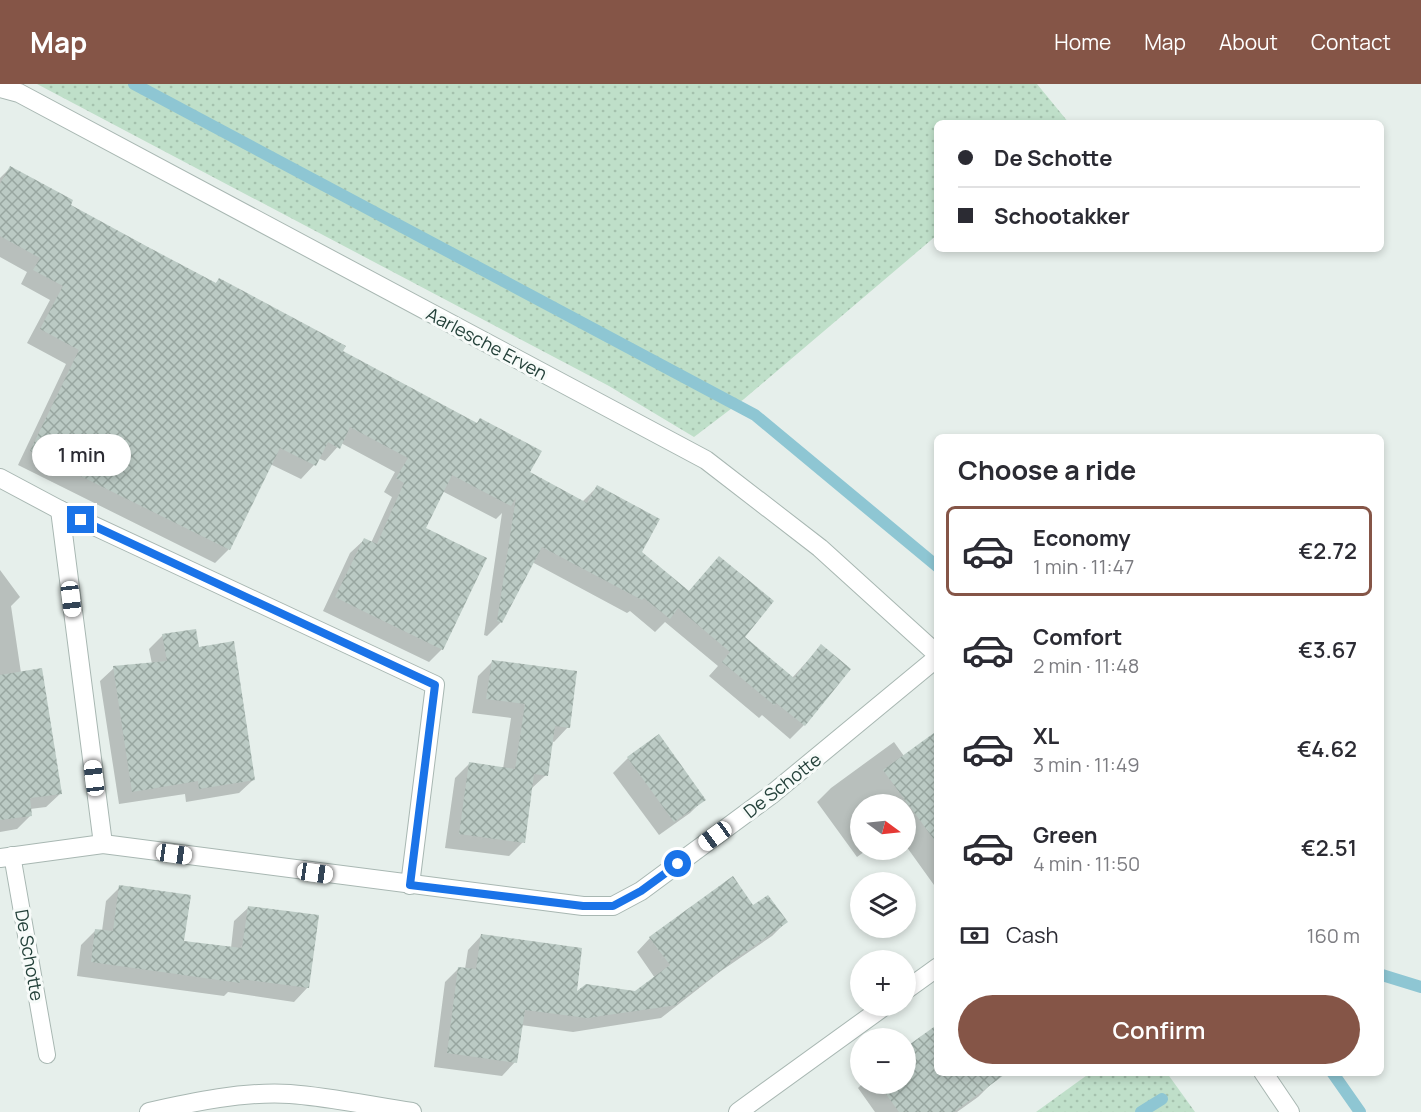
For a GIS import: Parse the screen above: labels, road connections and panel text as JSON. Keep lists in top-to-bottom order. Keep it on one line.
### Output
{"streets":{"street":["Aarlesche Erven","De Schotte"]},"north":"right","page":{"header":"Map","nav":["Home","Map","About","Contact"],"banner":["De Schotte","Schootakker"],"bubble":"1 min","heading":"Choose a ride","list":[{"name":"Economy","note":"1 min · 11:47","value":"€2.72"},{"name":"Comfort","note":"2 min · 11:48","value":"€3.67"},{"name":"XL","note":"3 min · 11:49","value":"€4.62"},{"name":"Green","note":"4 min · 11:50","value":"€2.51"}],"map_buttons":["+","−"],"pay":["Cash","160 m"],"buttons":"Confirm"}}
